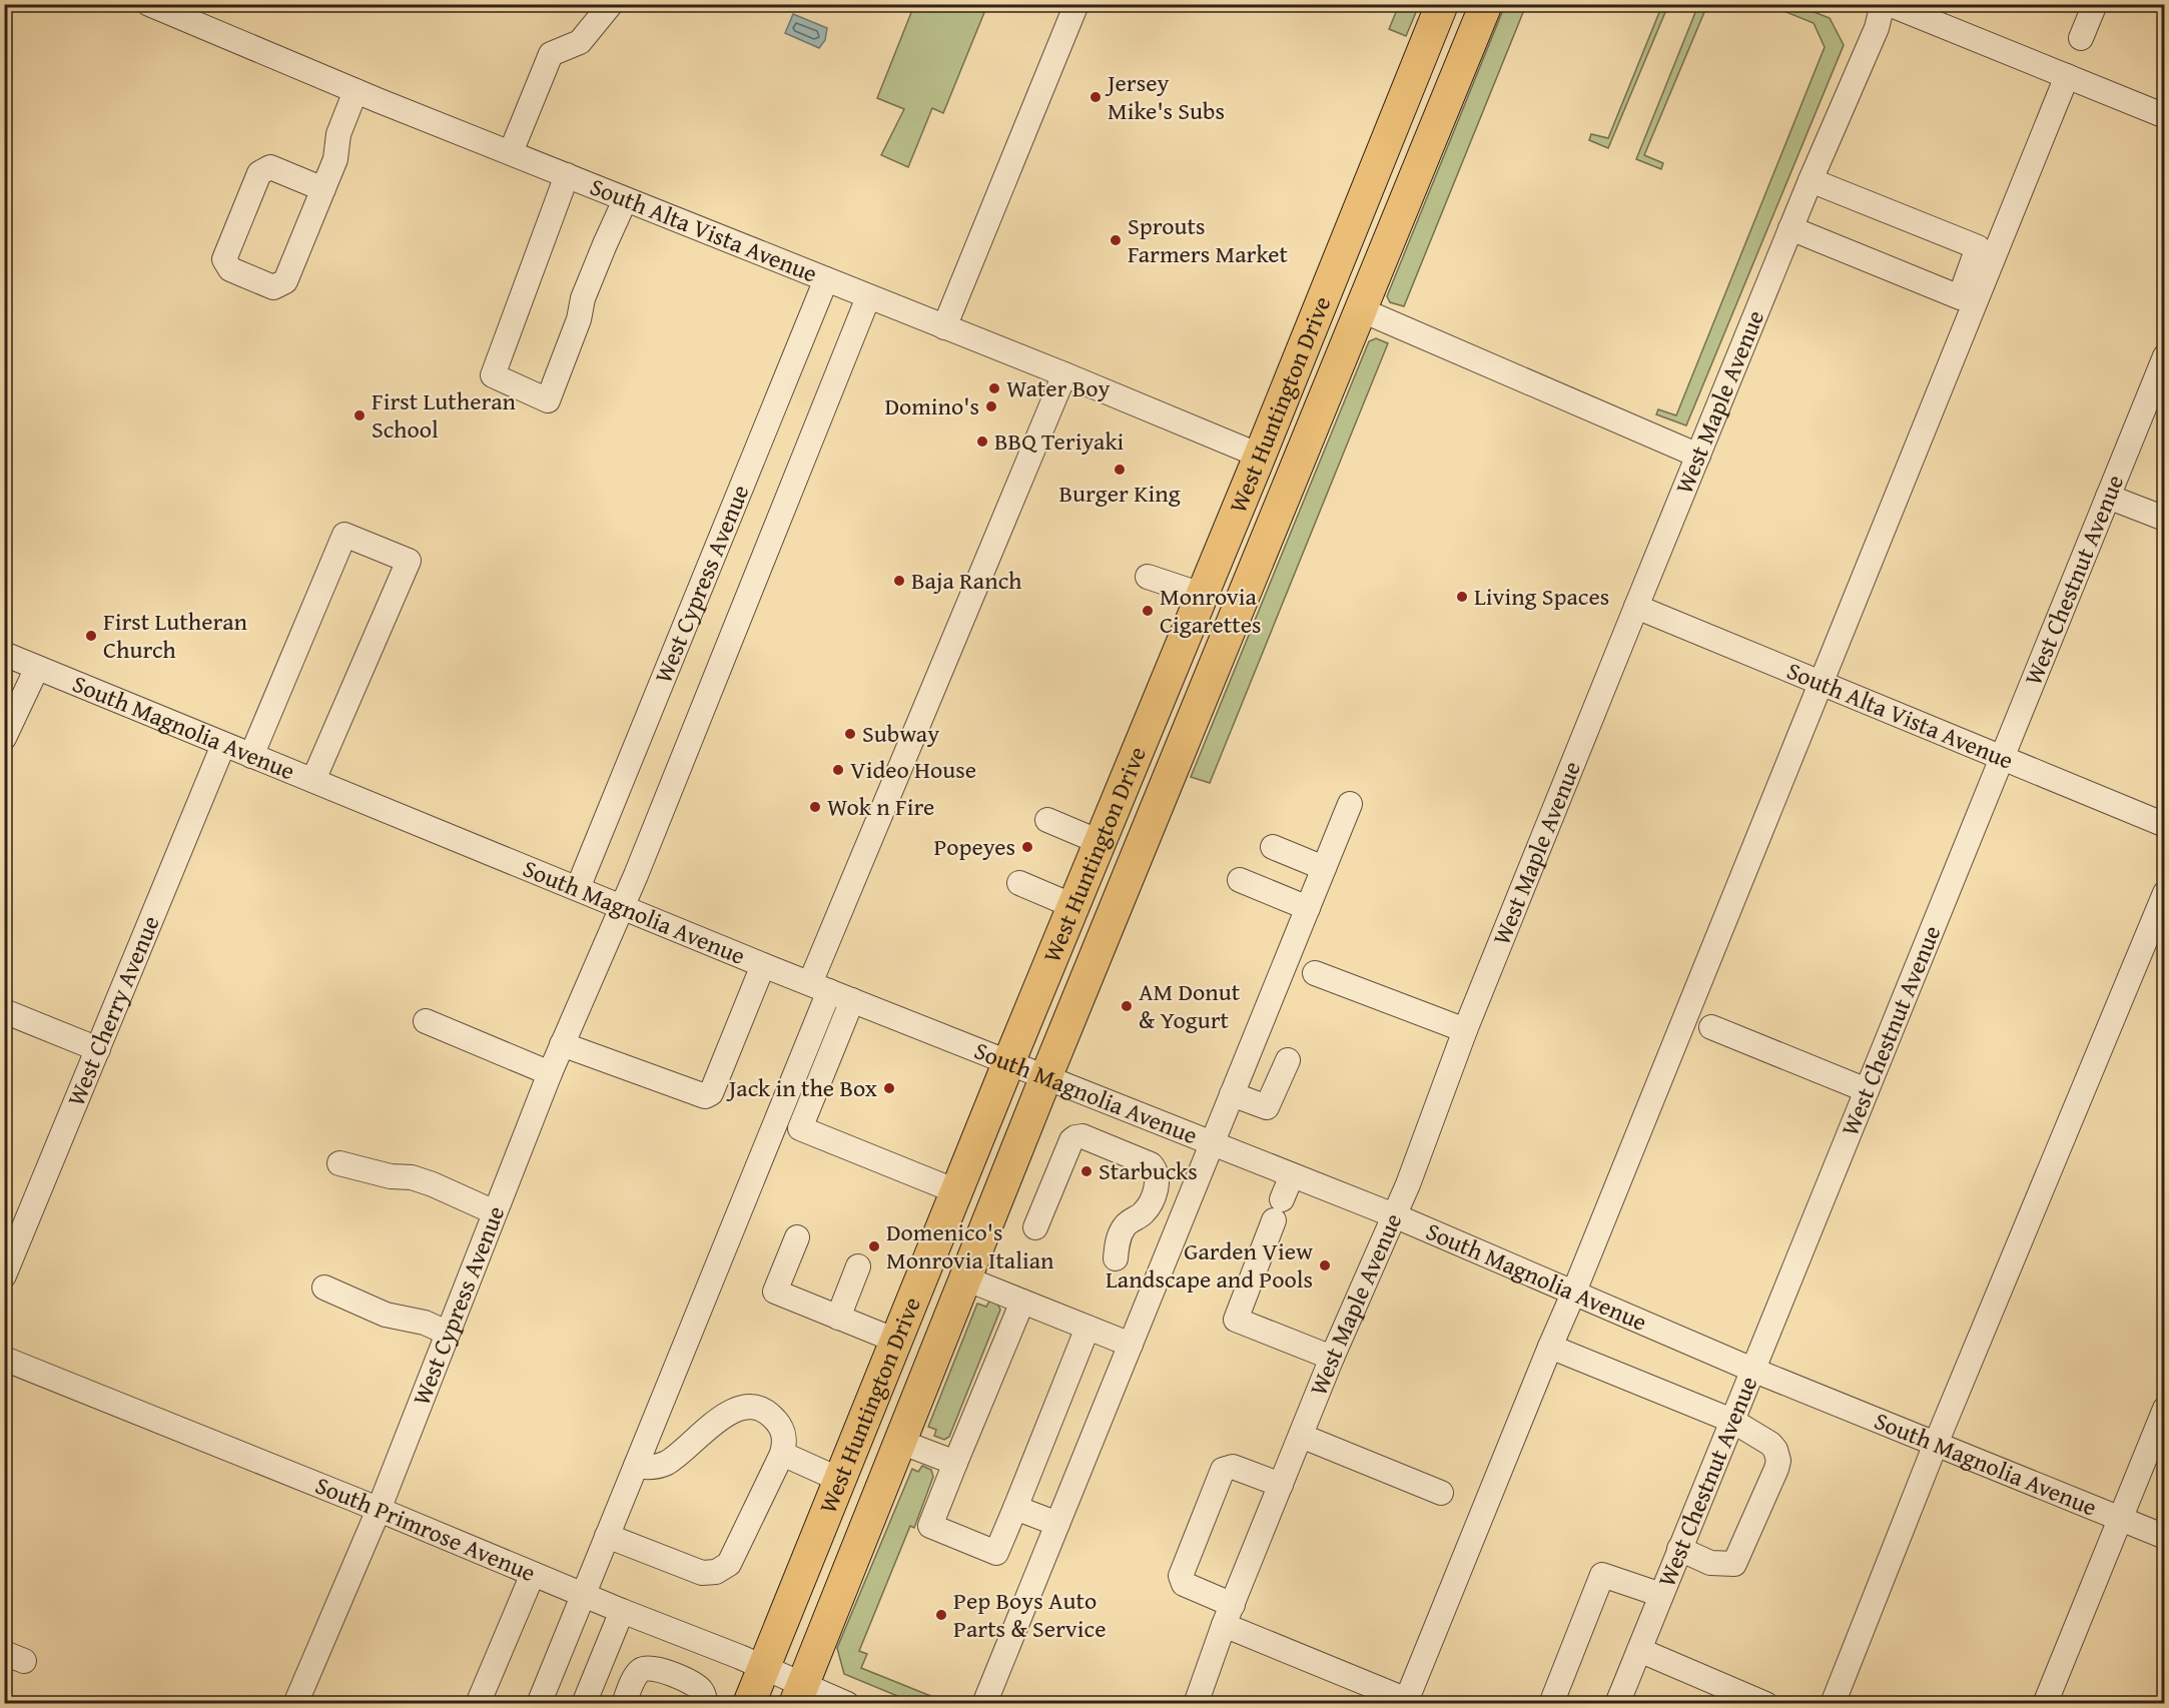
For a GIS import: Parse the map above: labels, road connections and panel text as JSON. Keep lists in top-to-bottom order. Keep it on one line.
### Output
{"streets":{"main road":["West Huntington Drive"],"street":["South Alta Vista Avenue","West Maple Avenue","West Chestnut Avenue","West Cypress Avenue","South Magnolia Avenue","West Cherry Avenue","South Primrose Avenue"]},"crossings":[["South Alta Vista Avenue","West Maple Avenue"],["South Alta Vista Avenue","West Huntington Drive"],["South Alta Vista Avenue","West Chestnut Avenue"],["South Alta Vista Avenue","West Cypress Avenue"],["West Maple Avenue","South Magnolia Avenue"],["West Huntington Drive","South Magnolia Avenue"],["West Huntington Drive","South Primrose Avenue"],["West Chestnut Avenue","South Magnolia Avenue"],["West Cypress Avenue","South Magnolia Avenue"],["West Cypress Avenue","South Primrose Avenue"],["South Magnolia Avenue","West Cherry Avenue"]],"places":["Jersey Mike's Subs","Sprouts Farmers Market","Water Boy","Domino's","First Lutheran School","BBQ Teriyaki","Burger King","Baja Ranch","Living Spaces","Monrovia Cigarettes","First Lutheran Church","Subway","Video House","Wok n Fire","Popeyes","AM Donut & Yogurt","Jack in the Box","Starbucks","Domenico's Monrovia Italian","Garden View Landscape and Pools","Pep Boys Auto Parts & Service"]}
